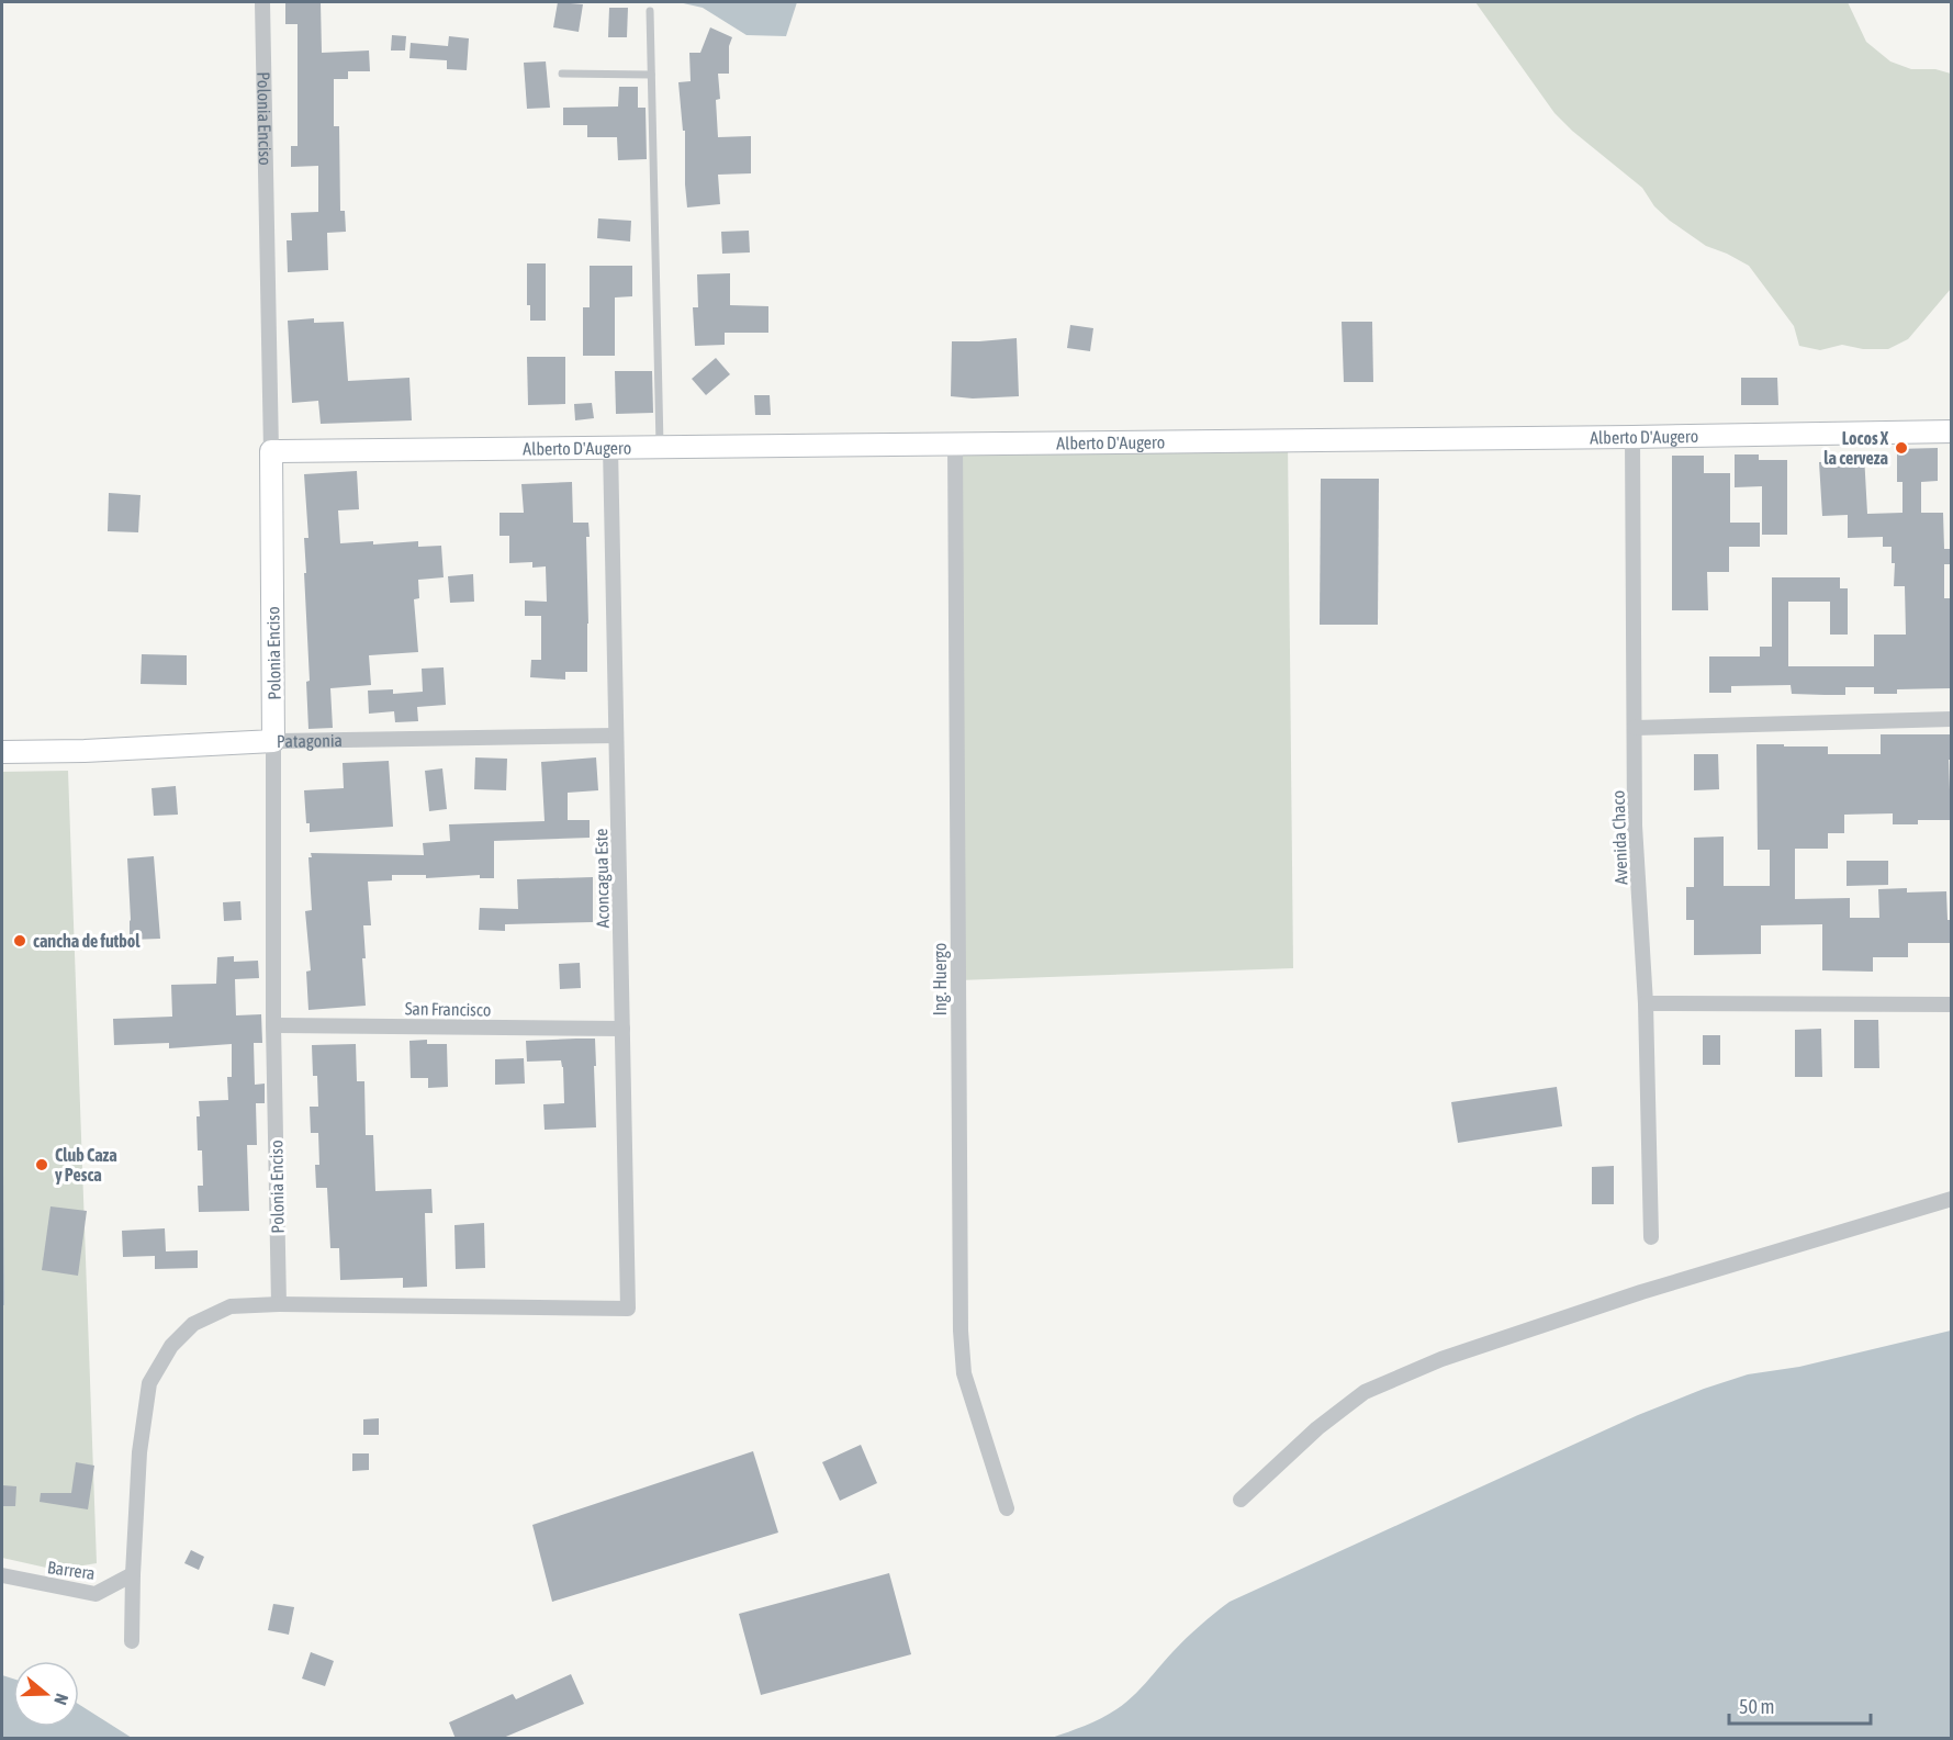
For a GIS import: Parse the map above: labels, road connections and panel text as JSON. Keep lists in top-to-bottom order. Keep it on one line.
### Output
{"streets":{"main road":["Polonia Enciso","Alberto D'Augero","Patagonia"],"street":["Avenida Chaco","Aconcagua Este","Ing. Huergo","San Francisco","Barrera"]},"crossings":[["Polonia Enciso","Alberto D'Augero"],["Polonia Enciso","Patagonia"],["Polonia Enciso","Aconcagua Este"],["Polonia Enciso","San Francisco"],["Alberto D'Augero","Avenida Chaco"],["Alberto D'Augero","Aconcagua Este"],["Alberto D'Augero","Ing. Huergo"],["Patagonia","Aconcagua Este"],["Aconcagua Este","San Francisco"]],"places":["Locos X la cerveza","cancha de futbol","Club Caza y Pesca"],"scale_bar":"50 m","north":"right"}
